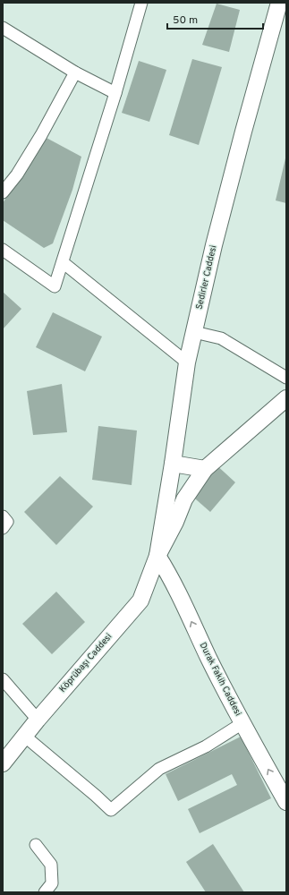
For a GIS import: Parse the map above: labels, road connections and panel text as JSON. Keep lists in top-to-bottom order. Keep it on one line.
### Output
{"streets":{"street":["Sedirler Caddesi","Köprübaşı Caddesi","Durak Fakih Caddesi"]},"crossings":[["Sedirler Caddesi","Köprübaşı Caddesi"],["Sedirler Caddesi","Durak Fakih Caddesi"],["Köprübaşı Caddesi","Durak Fakih Caddesi"]],"one_way":["Durak Fakih Caddesi"],"scale_bar":"50 m"}
